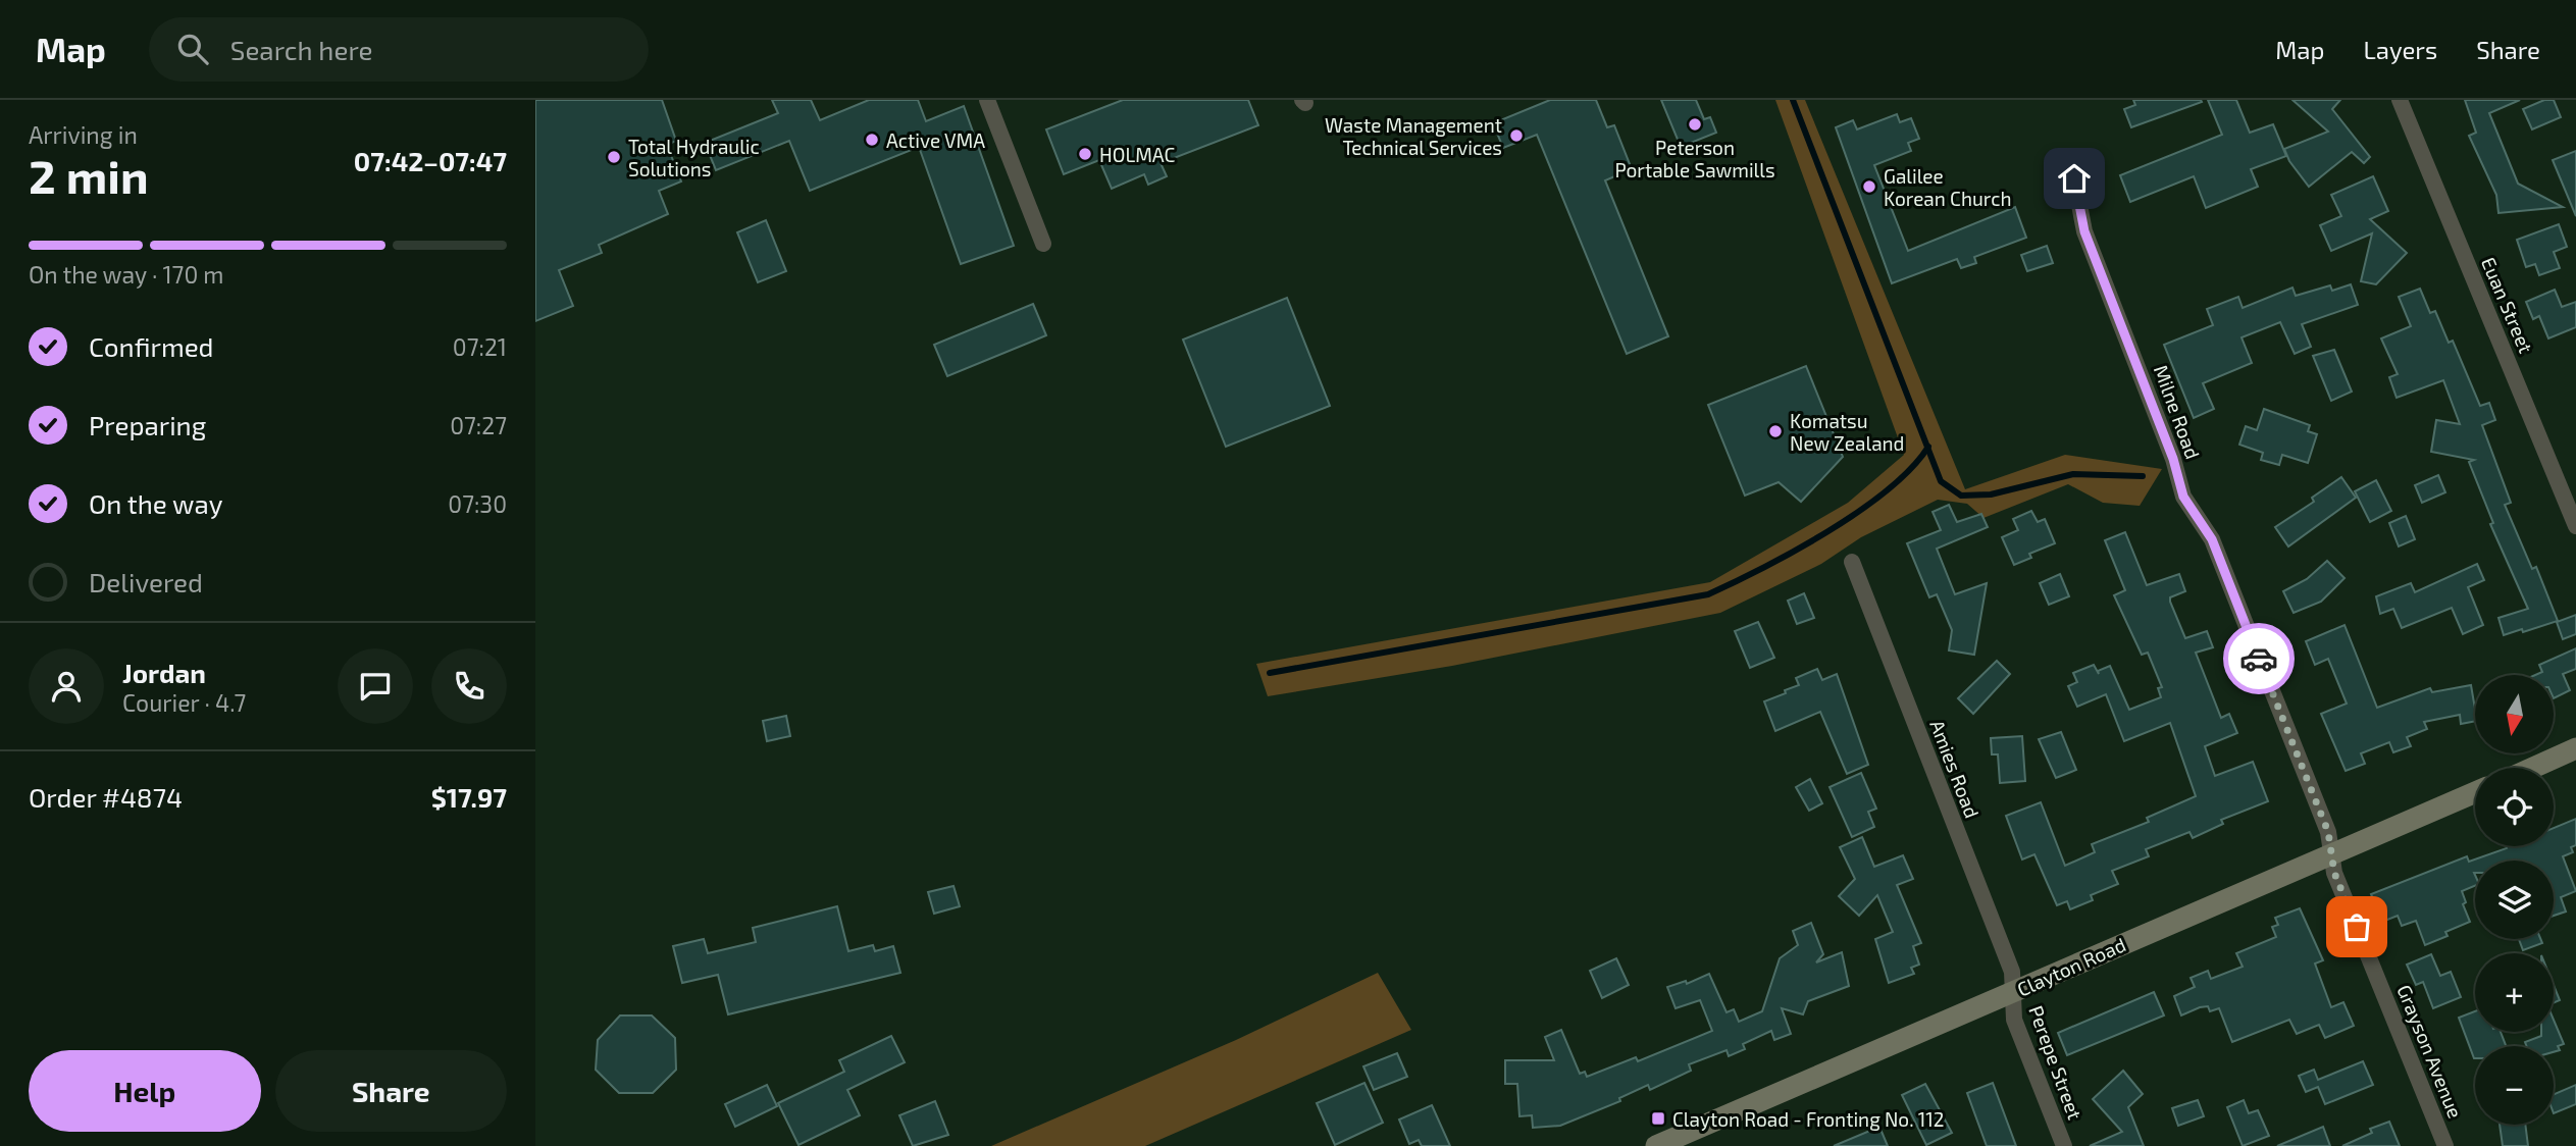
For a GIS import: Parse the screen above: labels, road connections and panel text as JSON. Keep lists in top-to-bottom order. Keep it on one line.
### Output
{"streets":{"main road":["Clayton Road"],"street":["Euan Street","Milne Road","Amies Road","Grayson Avenue","Perepe Street"]},"crossings":[["Milne Road","Clayton Road"],["Milne Road","Grayson Avenue"],["Amies Road","Clayton Road"],["Amies Road","Perepe Street"],["Clayton Road","Grayson Avenue"],["Clayton Road","Perepe Street"]],"places":{"other":["Peterson Portable Sawmills","Waste Management Technical Services","Active VMA","HOLMAC","Total Hydraulic Solutions","Galilee Korean Church","Komatsu New Zealand"],"transit":["Clayton Road - Fronting No. 112"]},"north":"bottom","page":{"header":"Map","search":"Search here","nav":["Map","Layers","Share"],"heading":["2 min","Arriving in","07:42–07:47"],"panel":["Jordan","Courier · 4.7","Order #4874","$17.97"],"bar":"On the way · 170 m","list":[["Confirmed","07:21"],["Preparing","07:27"],["On the way","07:30"],"Delivered"],"map_buttons":["+","−"],"buttons":["Help","Share"]}}
